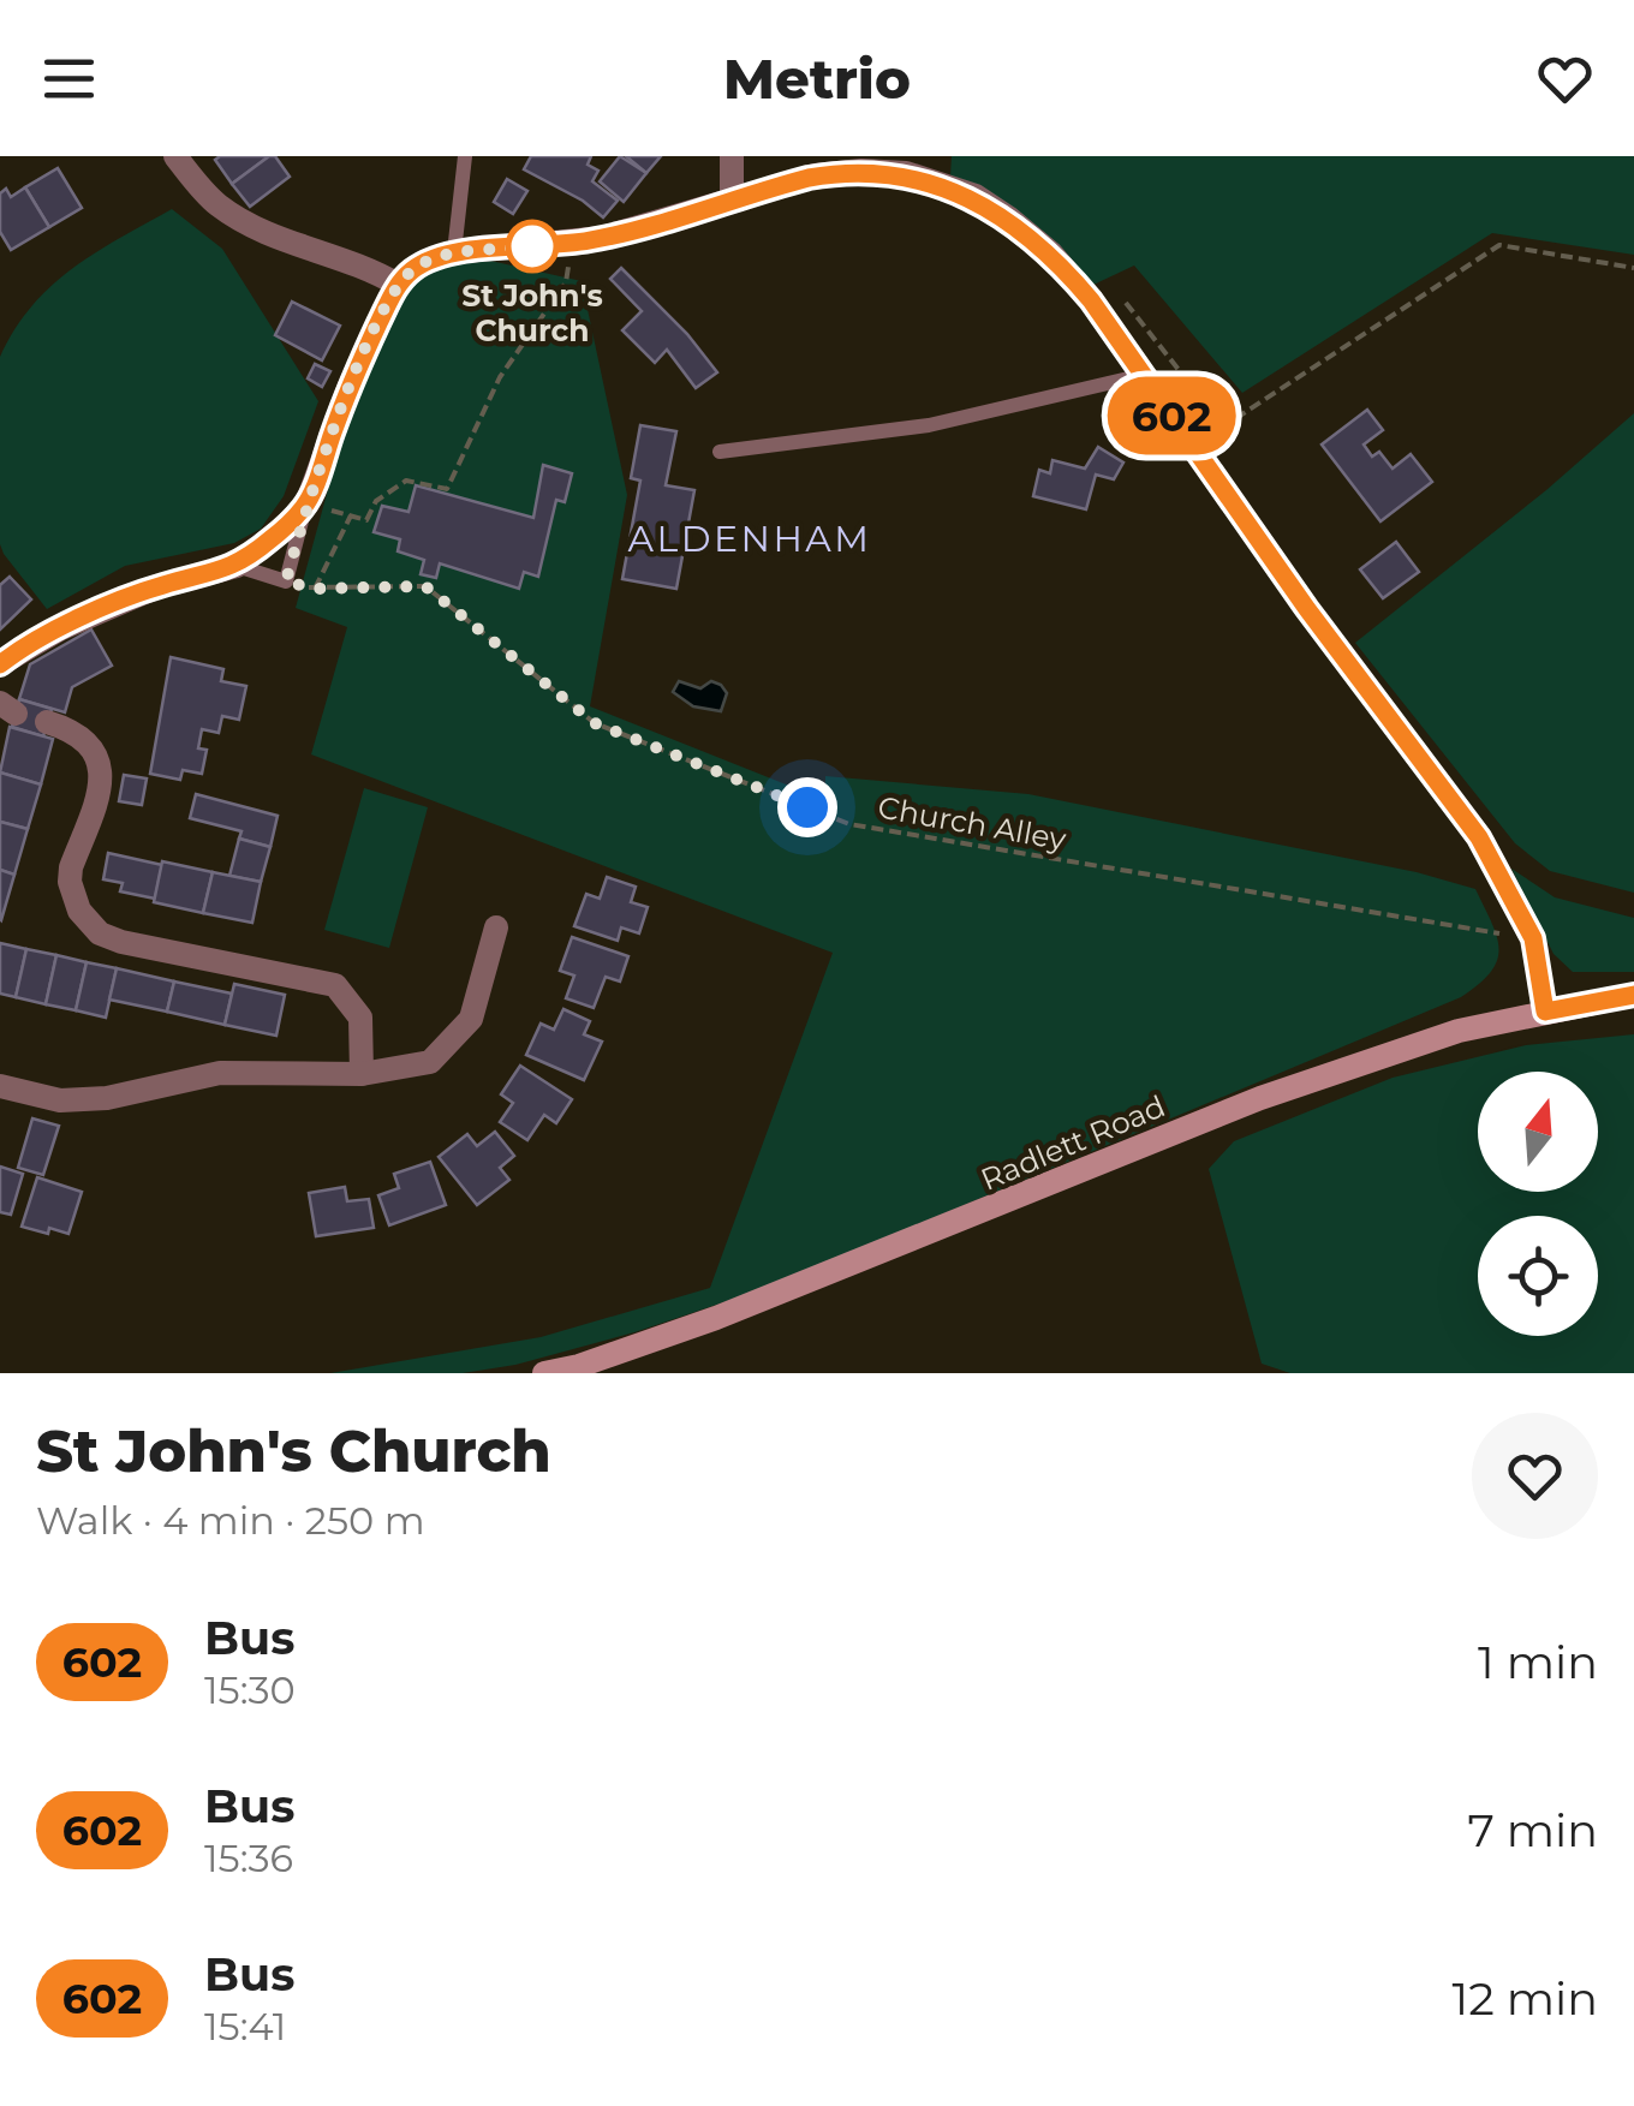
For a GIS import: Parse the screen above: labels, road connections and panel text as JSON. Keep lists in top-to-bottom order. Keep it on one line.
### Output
{"streets":{"main road":["Radlett Road"],"path":["Church Alley"]},"districts":["ALDENHAM"],"places":["St John's Church"],"lines":["bus line 602"],"north":"top","page":{"header":"Metrio","on_map":"602","heading":["St John's Church","Walk · 4 min · 250 m"],"list":[{"mark":"602","name":"Bus","note":"15:30","value":"1 min"},{"mark":"602","name":"Bus","note":"15:36","value":"7 min"},{"mark":"602","name":"Bus","note":"15:41","value":"12 min"}]}}
